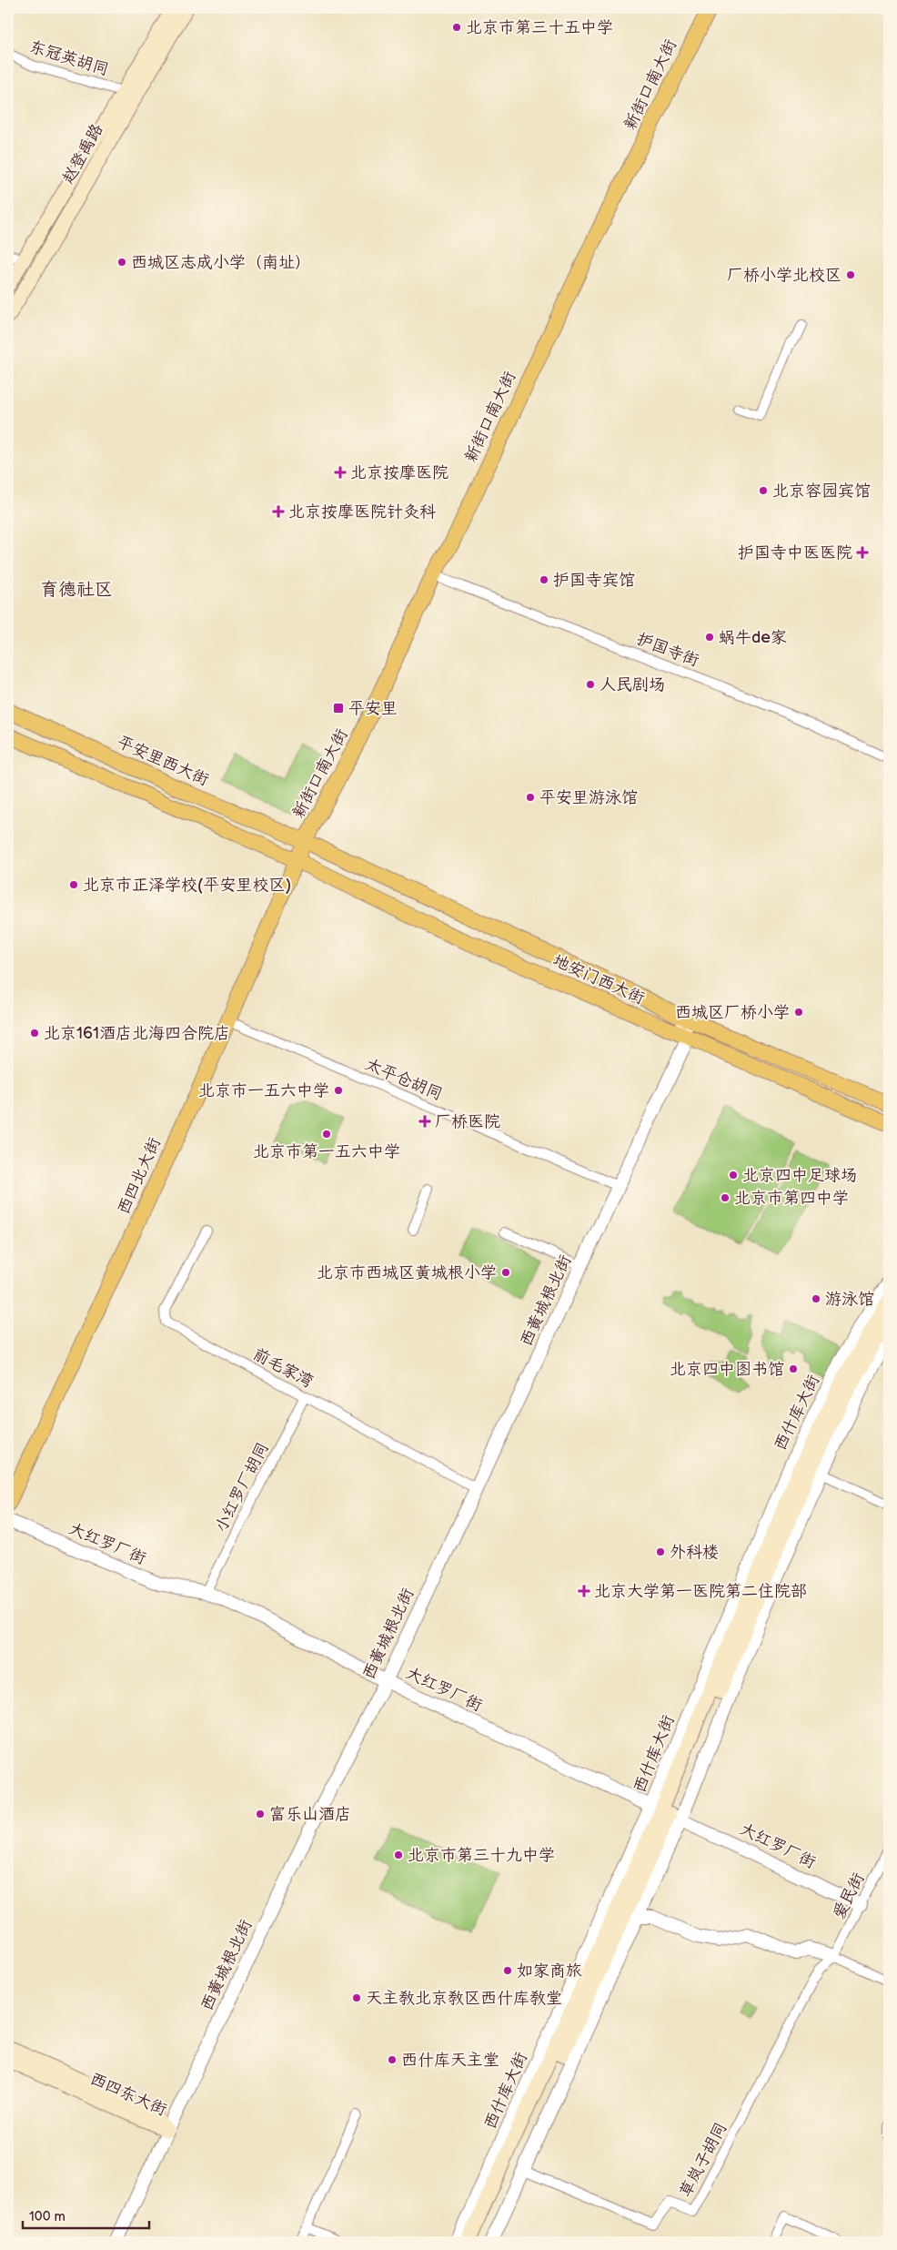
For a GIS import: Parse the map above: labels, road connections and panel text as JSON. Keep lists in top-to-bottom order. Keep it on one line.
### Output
{"streets":{"main road":["新街口南大街","赵登禹路","平安里西大街","地安门西大街","西四北大街","西什库大街","西四东大街"],"street":["东冠英胡同","护国寺街","太平仓胡同","西黄城根北街","前毛家湾","小红罗厂胡同","大红罗厂街","爱民街","草岚子胡同"]},"crossings":[["东冠英胡同","赵登禹路"],["新街口南大街","护国寺街"],["新街口南大街","平安里西大街"],["新街口南大街","地安门西大街"],["新街口南大街","西四北大街"],["平安里西大街","地安门西大街"],["地安门西大街","西四北大街"],["地安门西大街","西黄城根北街"],["太平仓胡同","西四北大街"],["太平仓胡同","西黄城根北街"],["西黄城根北街","前毛家湾"],["西黄城根北街","大红罗厂街"],["西黄城根北街","西四东大街"],["前毛家湾","小红罗厂胡同"],["西什库大街","大红罗厂街"],["西什库大街","草岚子胡同"],["小红罗厂胡同","大红罗厂街"],["大红罗厂街","爱民街"],["爱民街","草岚子胡同"]],"districts":["育德社区"],"places":{"other":["北京市第三十五中学","西城区志成小学（南址）","厂桥小学北校区","北京容园宾馆","护国寺宾馆","蜗牛de家","人民剧场","平安里游泳馆","北京市正泽学校(平安里校区)","西城区厂桥小学","北京161酒店北海四合院店","北京市一五六中学","北京市第一五六中学","北京四中足球场","北京市第四中学","北京市西城区黄城根小学","游泳馆","北京四中图书馆","外科楼","富乐山酒店","北京市第三十九中学","如家商旅","天主教北京教区西什库教堂","西什库天主堂"],"health":["北京按摩医院","北京按摩医院针灸科","护国寺中医医院","厂桥医院","北京大学第一医院第二住院部"],"transit":["平安里"]},"scale_bar":"100 m"}
